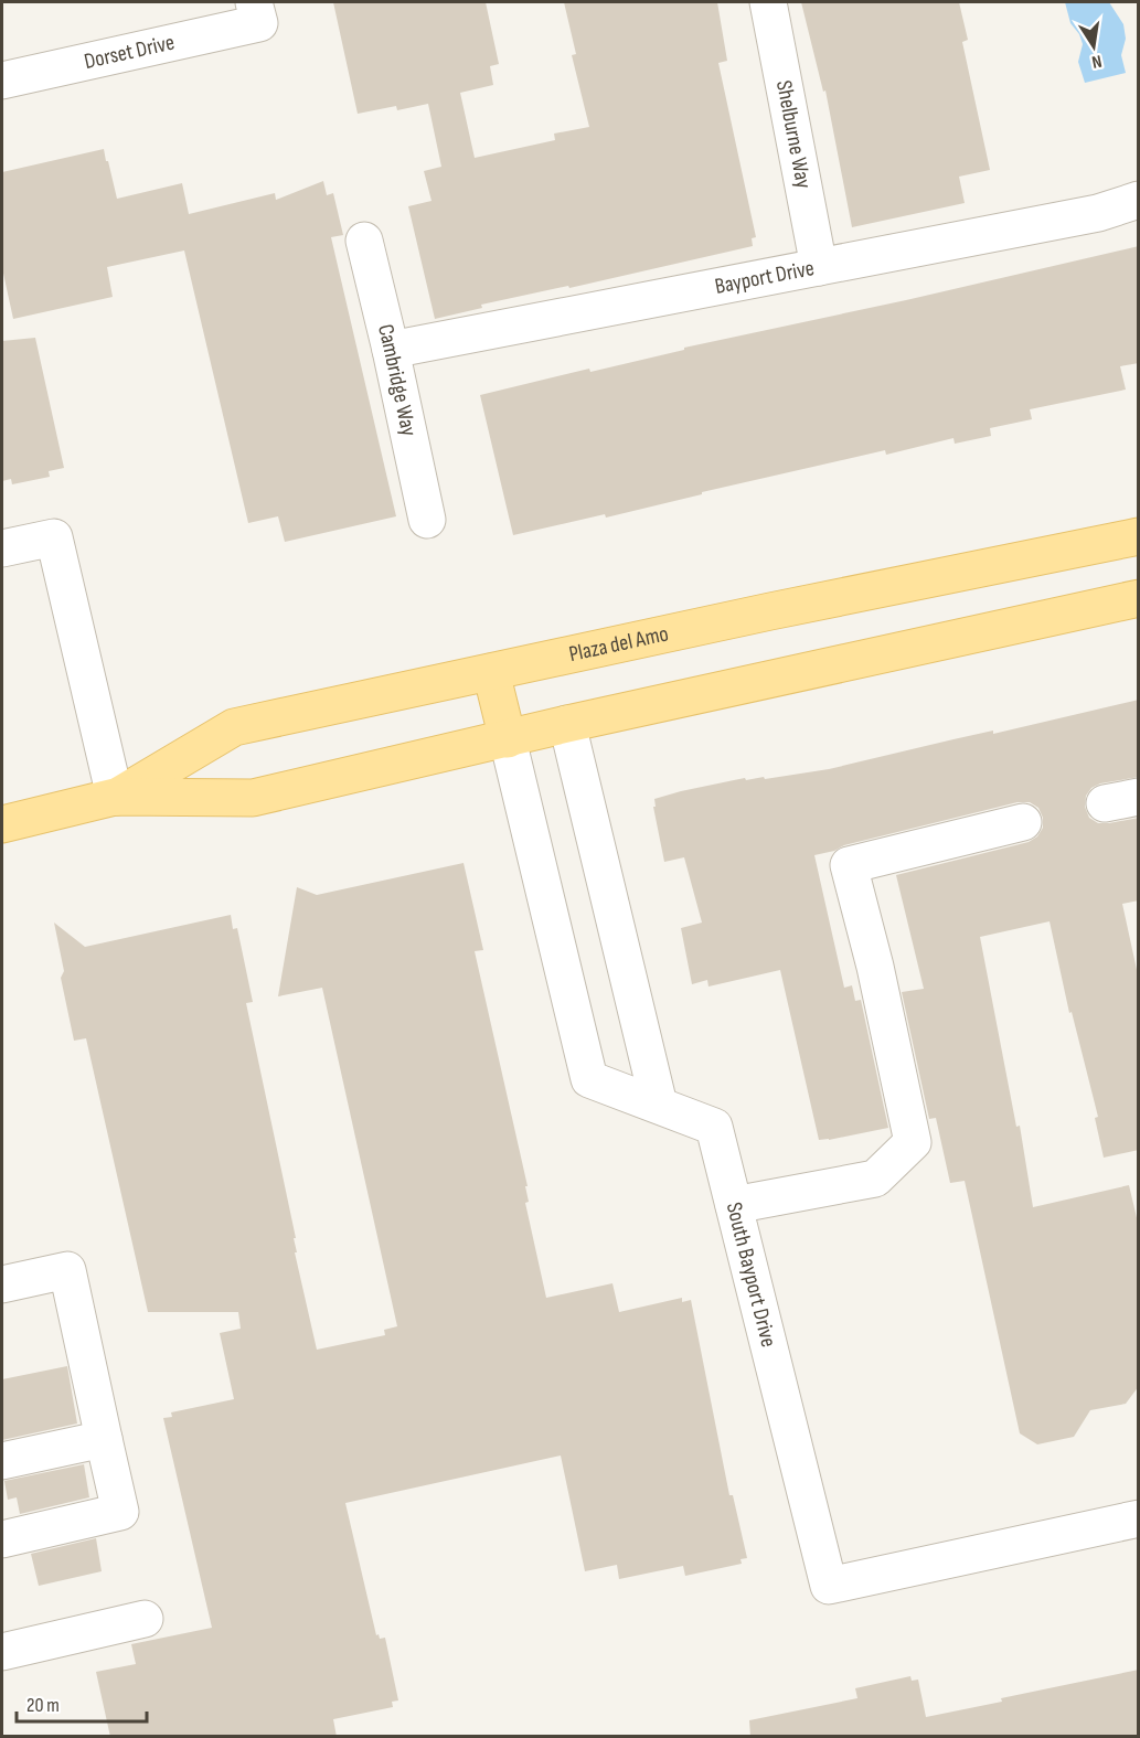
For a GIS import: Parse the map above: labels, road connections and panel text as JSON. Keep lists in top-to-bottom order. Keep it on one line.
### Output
{"streets":{"main road":["Plaza del Amo"],"street":["Dorset Drive","Shelburne Way","Bayport Drive","Cambridge Way","South Bayport Drive"]},"crossings":[["Shelburne Way","Bayport Drive"],["Bayport Drive","Cambridge Way"],["Plaza del Amo","South Bayport Drive"]],"scale_bar":"20 m","north":"bottom"}
